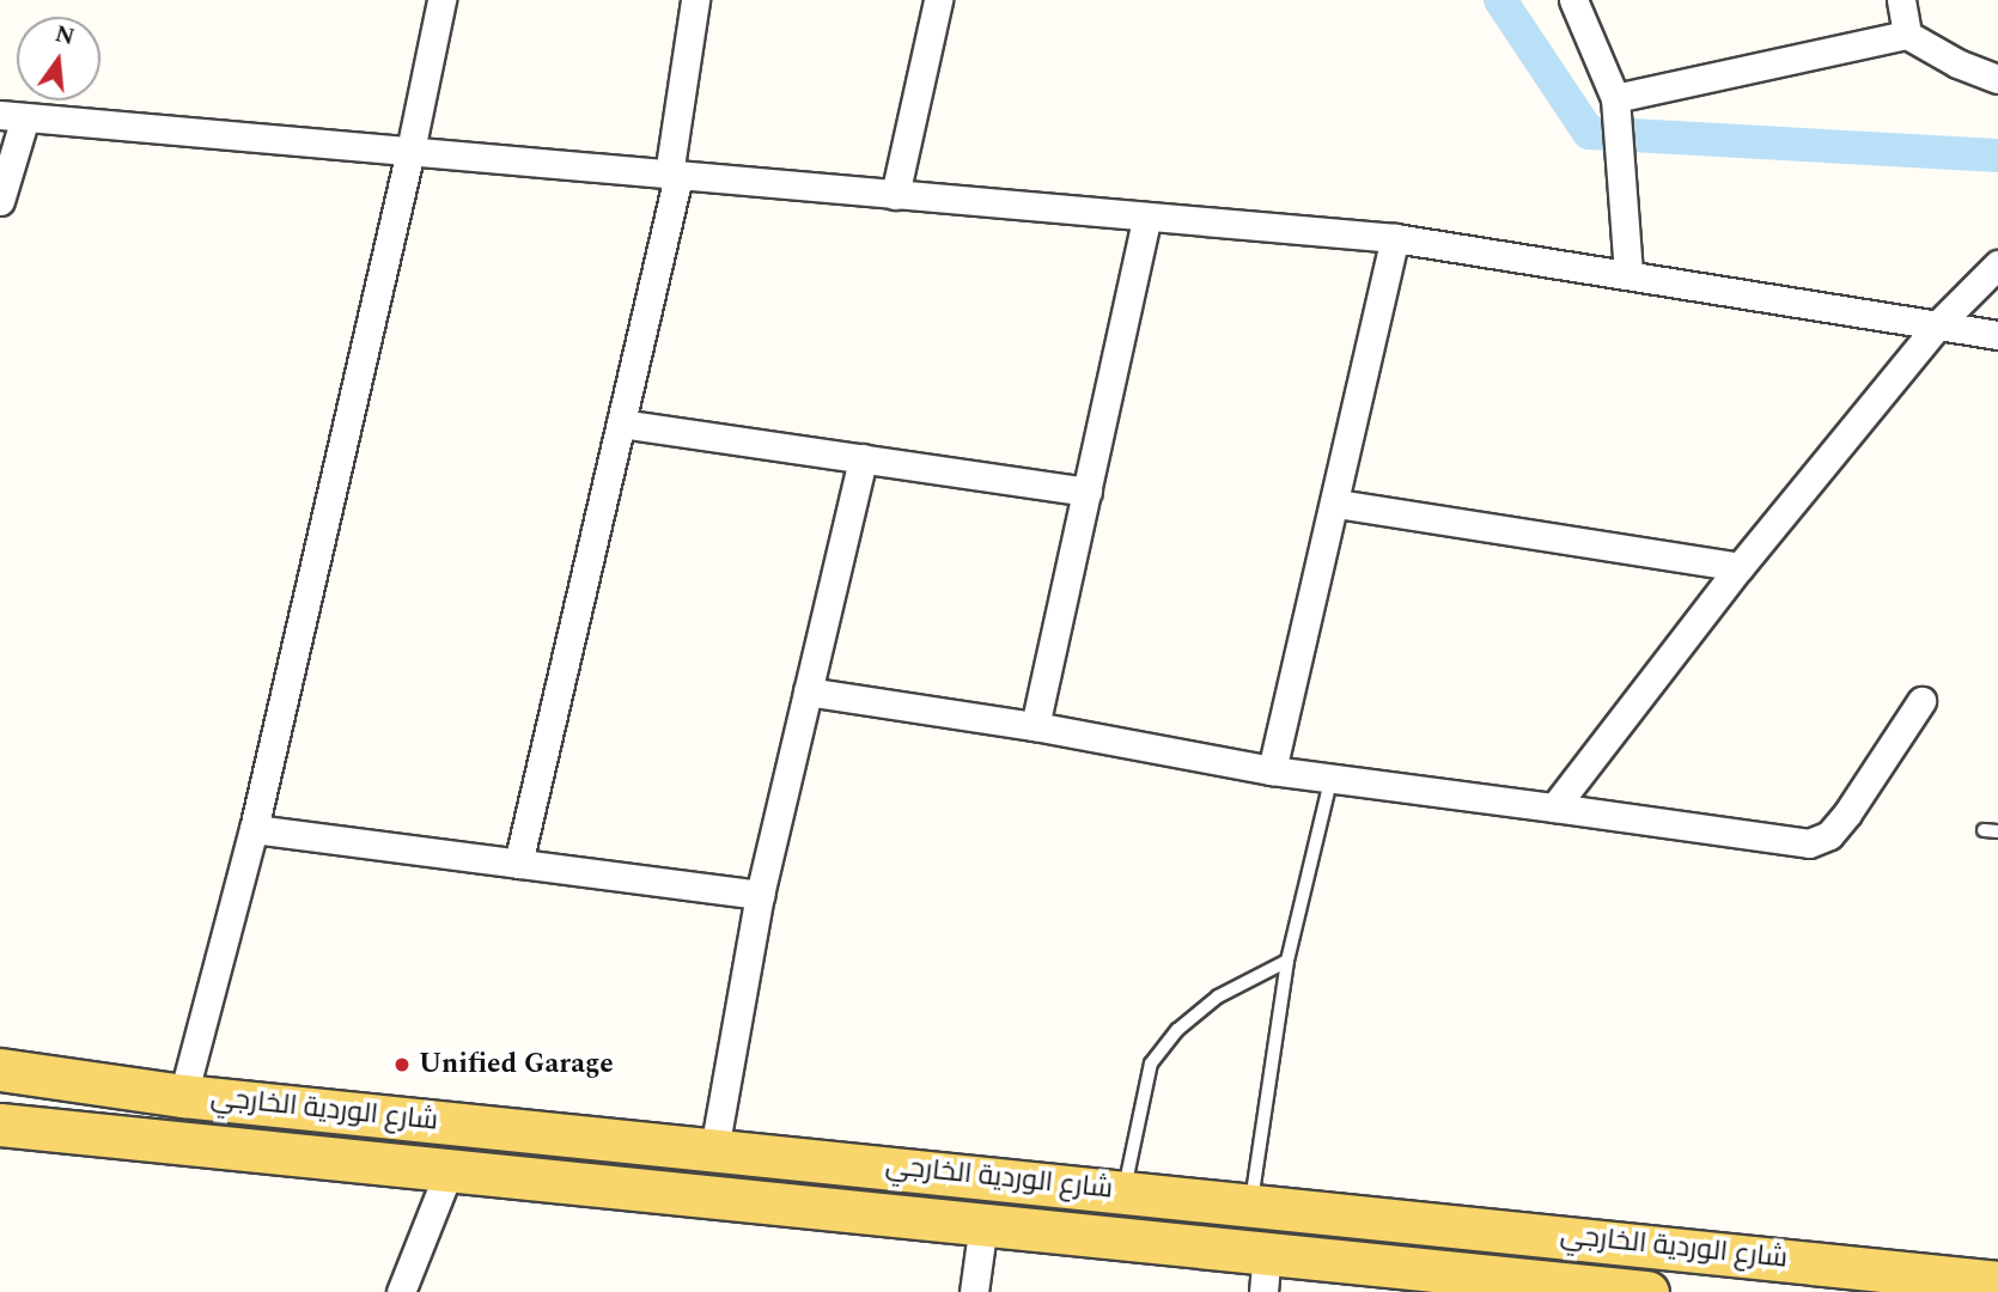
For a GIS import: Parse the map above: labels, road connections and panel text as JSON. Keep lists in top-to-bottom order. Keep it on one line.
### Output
{"streets":{"main road":["شارع الوردية الخارجي"]},"places":["Unified Garage"],"north":"top"}
